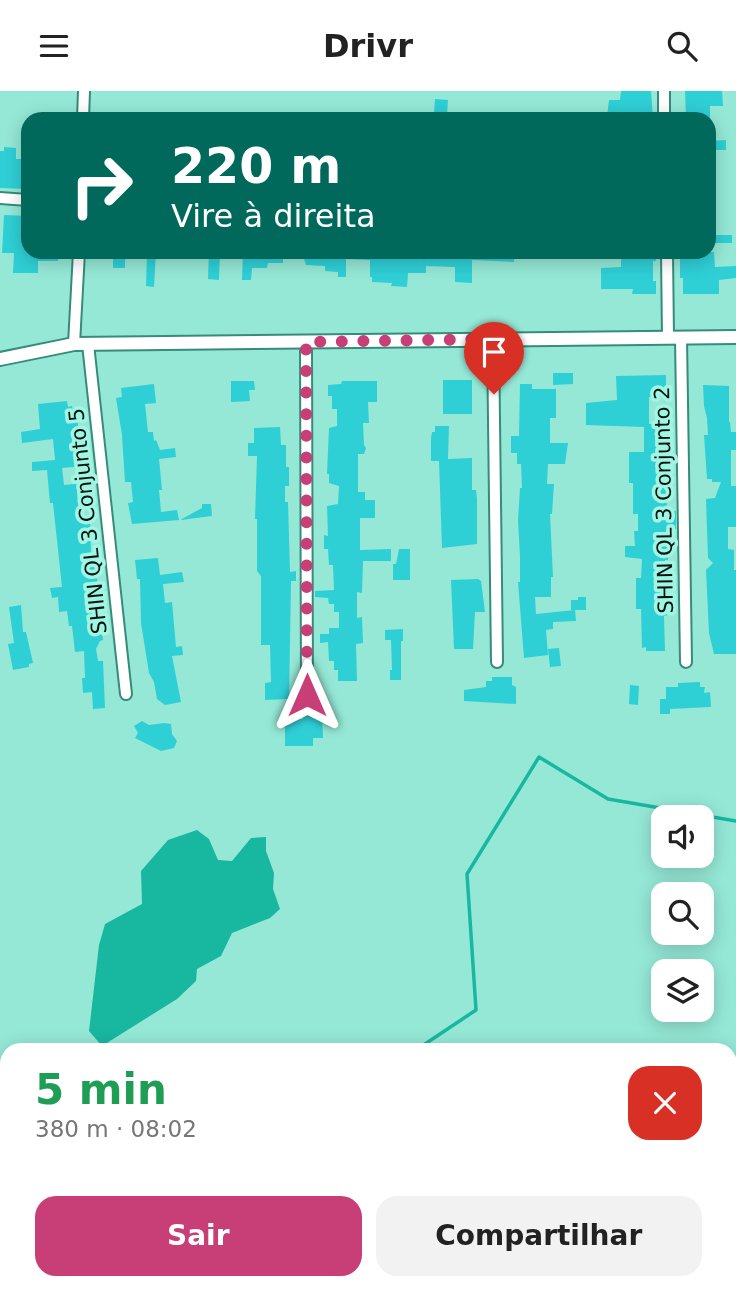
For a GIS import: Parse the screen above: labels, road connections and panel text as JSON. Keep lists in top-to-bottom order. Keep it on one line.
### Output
{"streets":{"street":["SHIN QL 3 Conjunto 2","SHIN QL 3 Conjunto 5"]},"page":{"header":"Drivr","turn":["220 m","Vire à direita"],"heading":["5 min","380 m · 08:02"],"buttons":["Sair","Compartilhar"]}}
